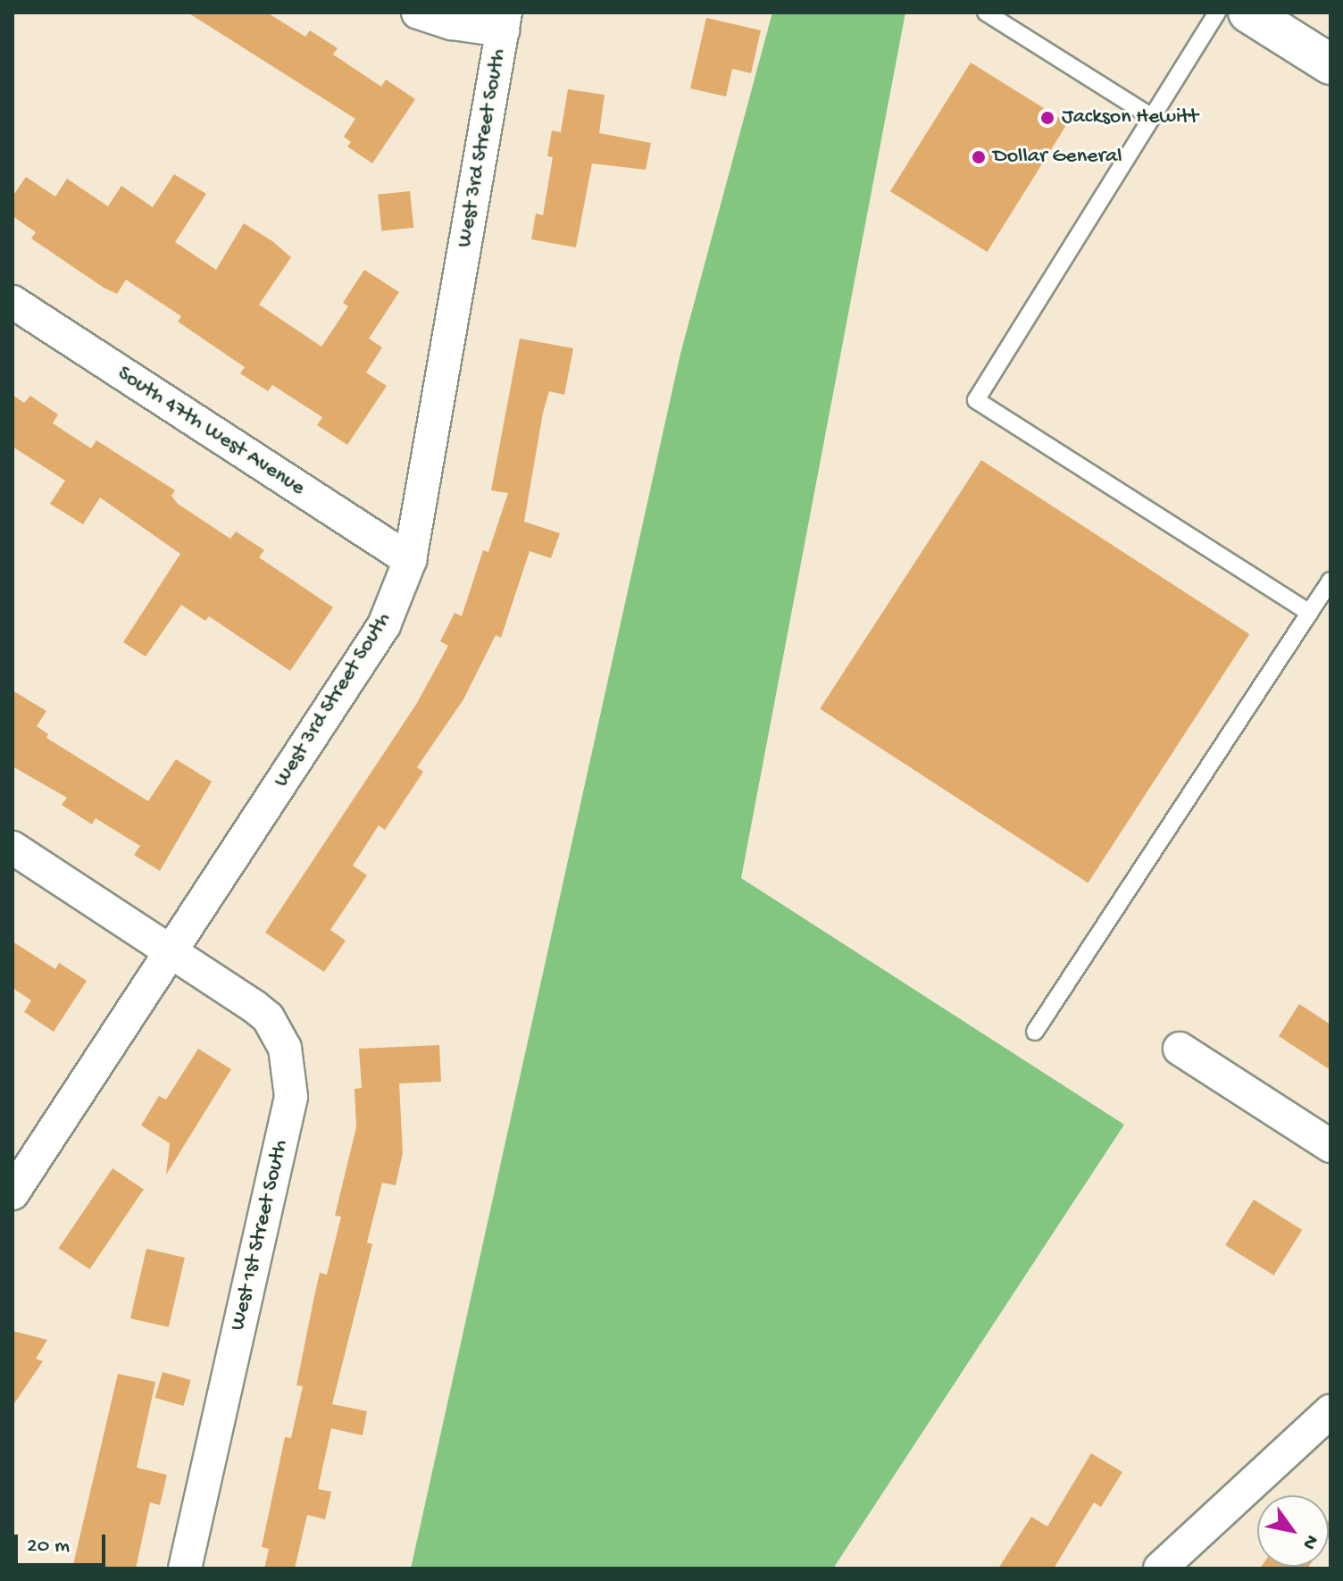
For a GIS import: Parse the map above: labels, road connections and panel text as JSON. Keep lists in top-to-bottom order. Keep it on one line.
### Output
{"streets":{"street":["West 3rd Street South","South 47th West Avenue","West 1st Street South"]},"crossings":[["West 3rd Street South","South 47th West Avenue"],["West 3rd Street South","West 1st Street South"]],"places":["Jackson Hewitt","Dollar General"],"scale_bar":"20 m","north":"bottom right"}
